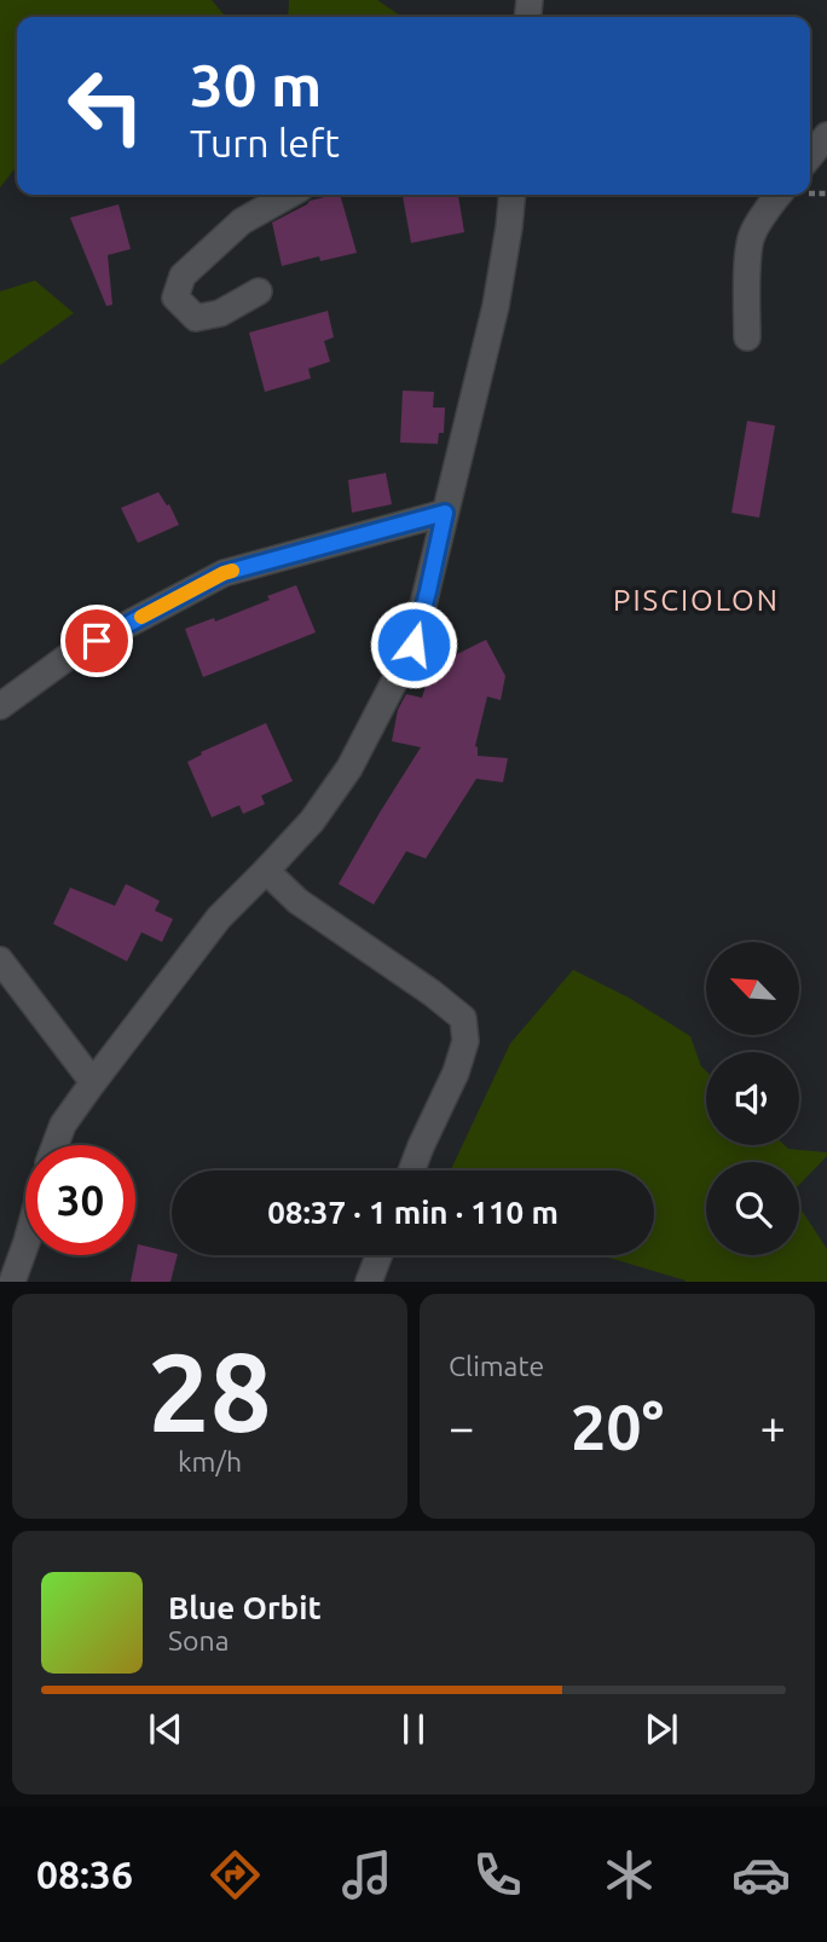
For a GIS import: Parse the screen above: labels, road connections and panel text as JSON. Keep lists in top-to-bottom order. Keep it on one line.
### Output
{"districts":["PISCIOLON"],"north":"top left","page":{"turn":["30 m","Turn left"],"limit":"30","trip":"08:37 · 1 min · 110 m","tile":[["28","km/h"],"Climate"],"heat":["−","20°","+"],"song":["Blue Orbit","Sona"],"tabs":"08:36"}}
